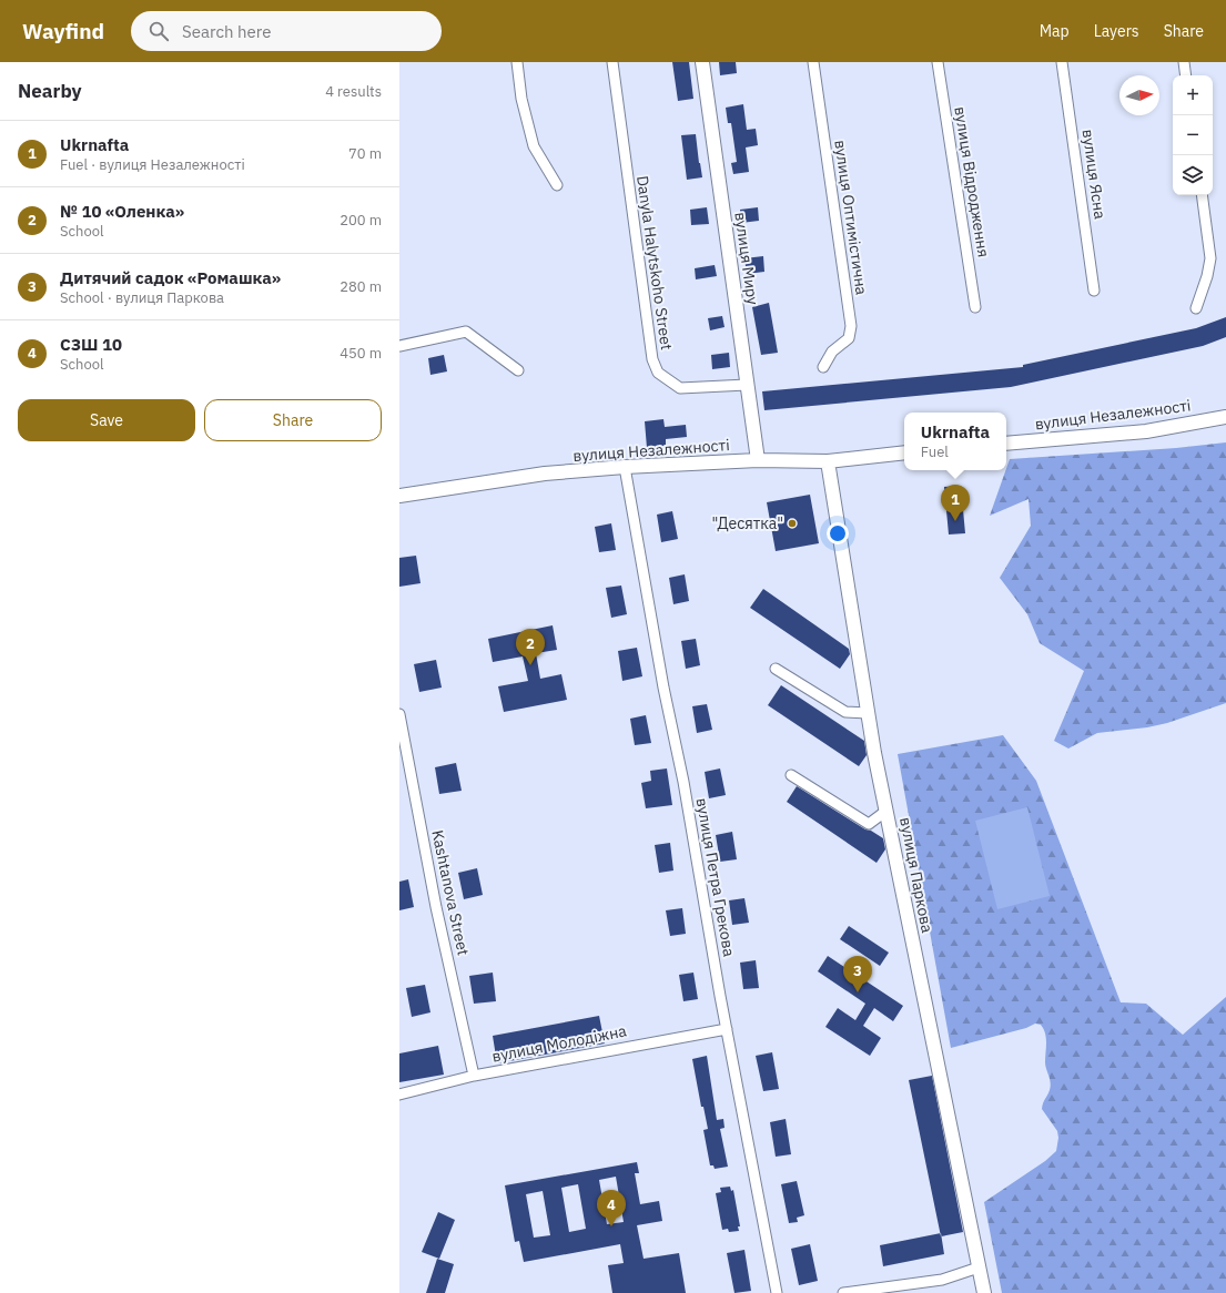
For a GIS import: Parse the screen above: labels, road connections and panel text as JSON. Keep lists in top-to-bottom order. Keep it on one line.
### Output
{"streets":{"street":["вулиця Ясна","вулиця Відродження","вулиця Оптимістична","вулиця Миру","Danyla Halytskoho Street","вулиця Незалежності","вулиця Паркова","вулиця Петра Грекова","Kashtanova Street","вулиця Молодіжна"]},"crossings":[["вулиця Миру","Danyla Halytskoho Street"],["вулиця Миру","вулиця Незалежності"],["вулиця Незалежності","вулиця Паркова"],["вулиця Незалежності","вулиця Петра Грекова"],["вулиця Петра Грекова","вулиця Молодіжна"],["Kashtanova Street","вулиця Молодіжна"]],"places":["\"Десятка\""],"north":"right","page":{"header":"Wayfind","search":"Search here","nav":["Map","Layers","Share"],"heading":["Nearby","4 results"],"map_buttons":["+","−"],"list":[{"mark":"1","name":"Ukrnafta","note":"Fuel · вулиця Незалежності","value":"70 m"},{"mark":"2","name":"№ 10 «Оленка»","note":"School","value":"200 m"},{"mark":"3","name":"Дитячий садок «Ромашка»","note":"School · вулиця Паркова","value":"280 m"},{"mark":"4","name":"СЗШ 10","note":"School","value":"450 m"}],"buttons":["Save","Share"],"popup":["Ukrnafta","Fuel"],"pins":["1","2","3","4"]}}
